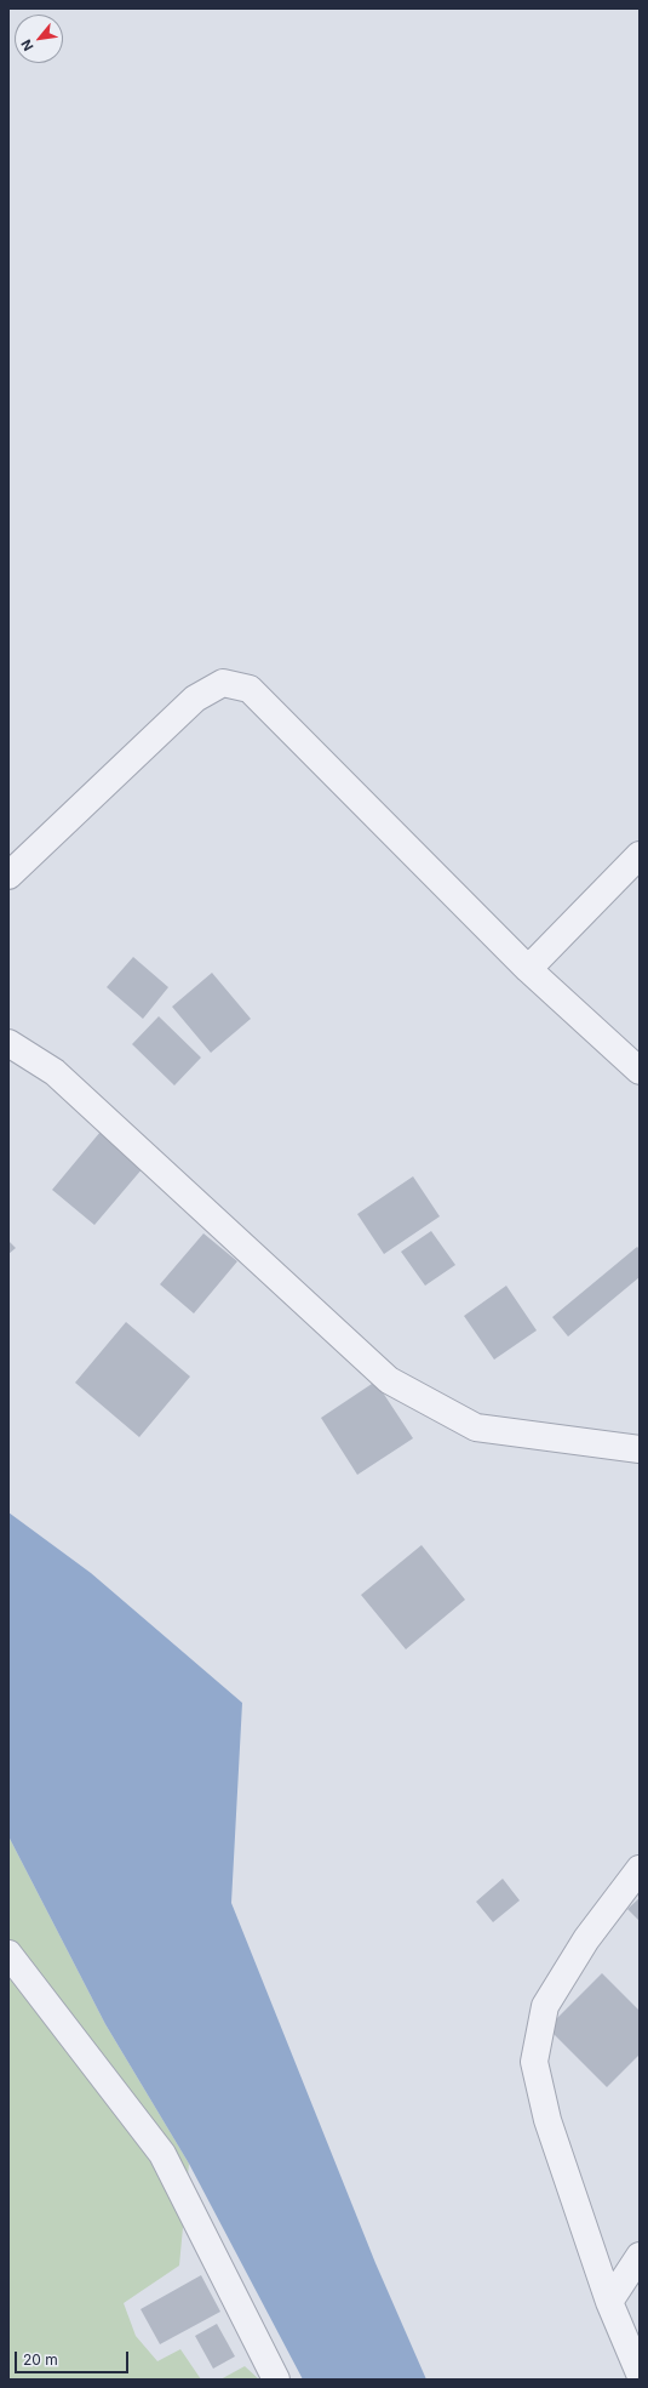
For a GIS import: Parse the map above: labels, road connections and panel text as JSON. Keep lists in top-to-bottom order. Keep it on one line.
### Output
{"scale_bar":"20 m","north":"bottom left"}
